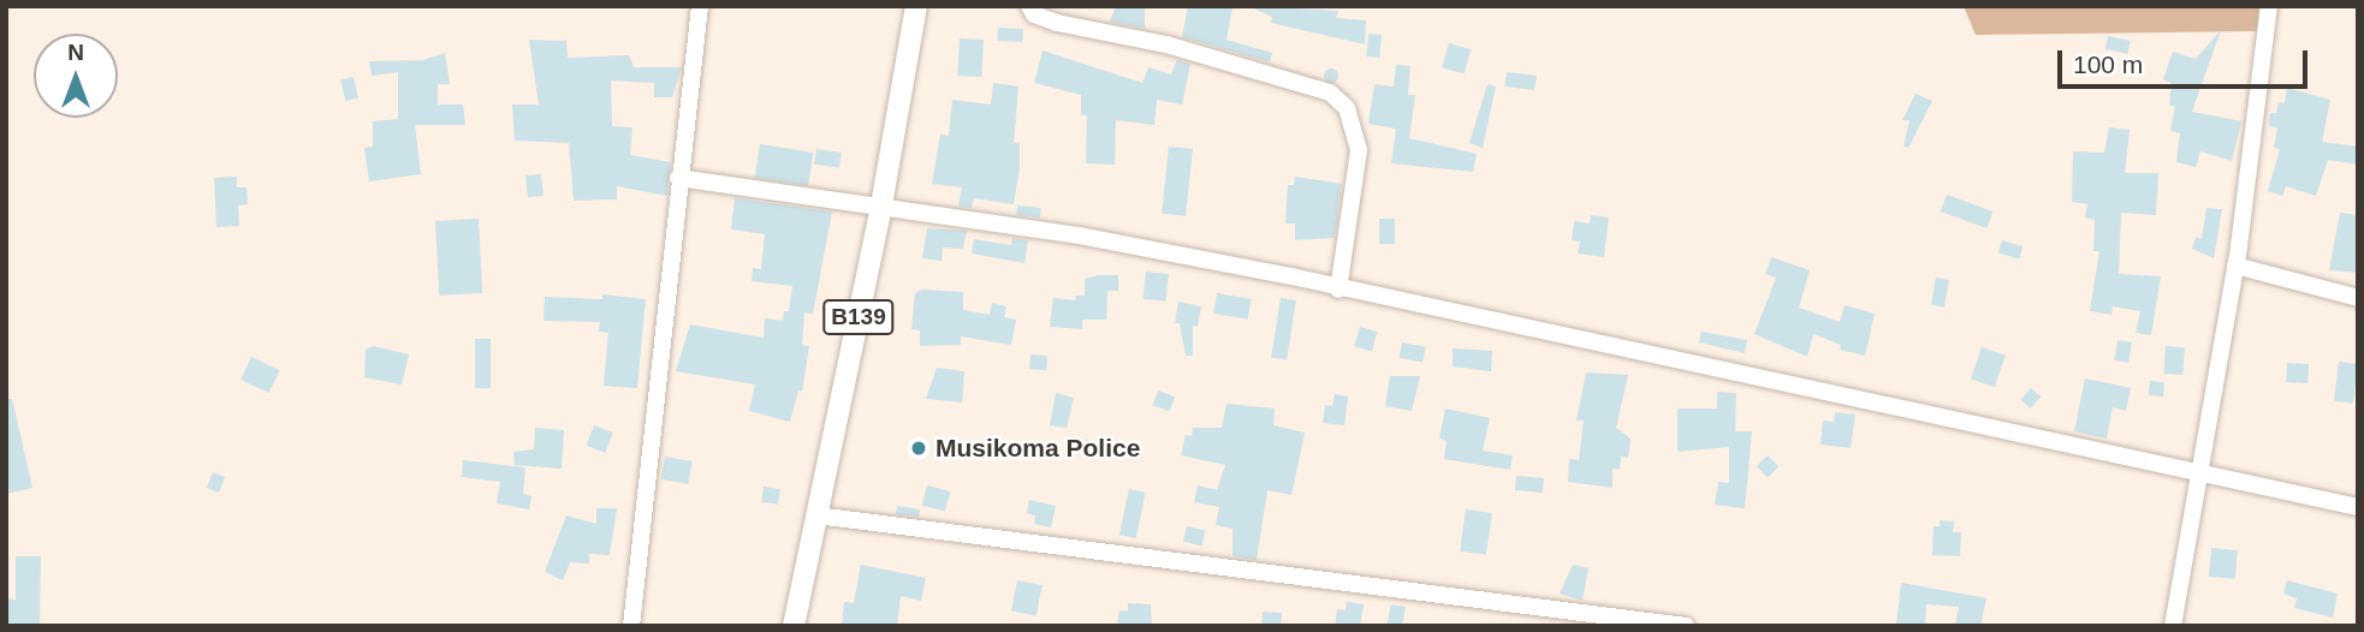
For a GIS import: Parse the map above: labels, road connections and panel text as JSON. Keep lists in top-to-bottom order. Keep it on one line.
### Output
{"streets":{"main road":["B139"]},"places":["Musikoma Police"],"scale_bar":"100 m","north":"top"}
